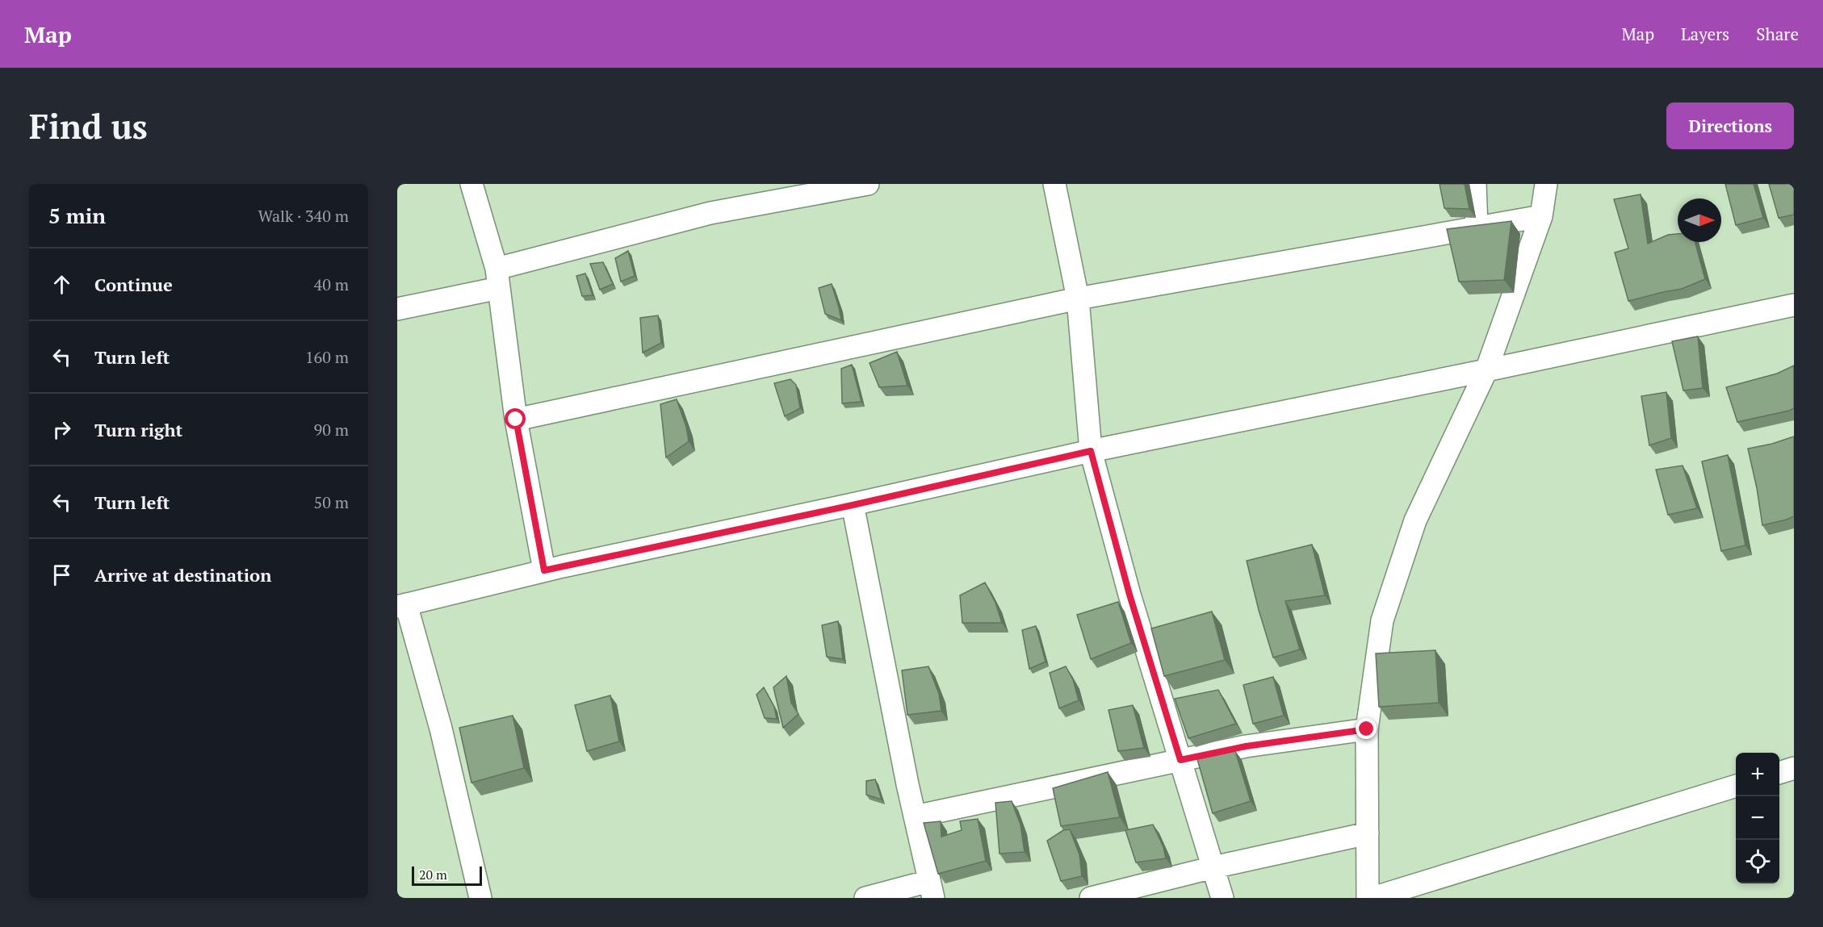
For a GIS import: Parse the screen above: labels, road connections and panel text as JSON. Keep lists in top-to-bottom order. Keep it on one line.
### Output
{"scale_bar":"20 m","north":"right","page":{"header":"Map","nav":["Map","Layers","Share"],"buttons":"Directions","title":"Find us","heading":["5 min","Walk · 340 m"],"list":[["Continue","40 m"],["Turn left","160 m"],["Turn right","90 m"],["Turn left","50 m"],"Arrive at destination"],"map_buttons":["+","−"],"scale":"20 m"}}
